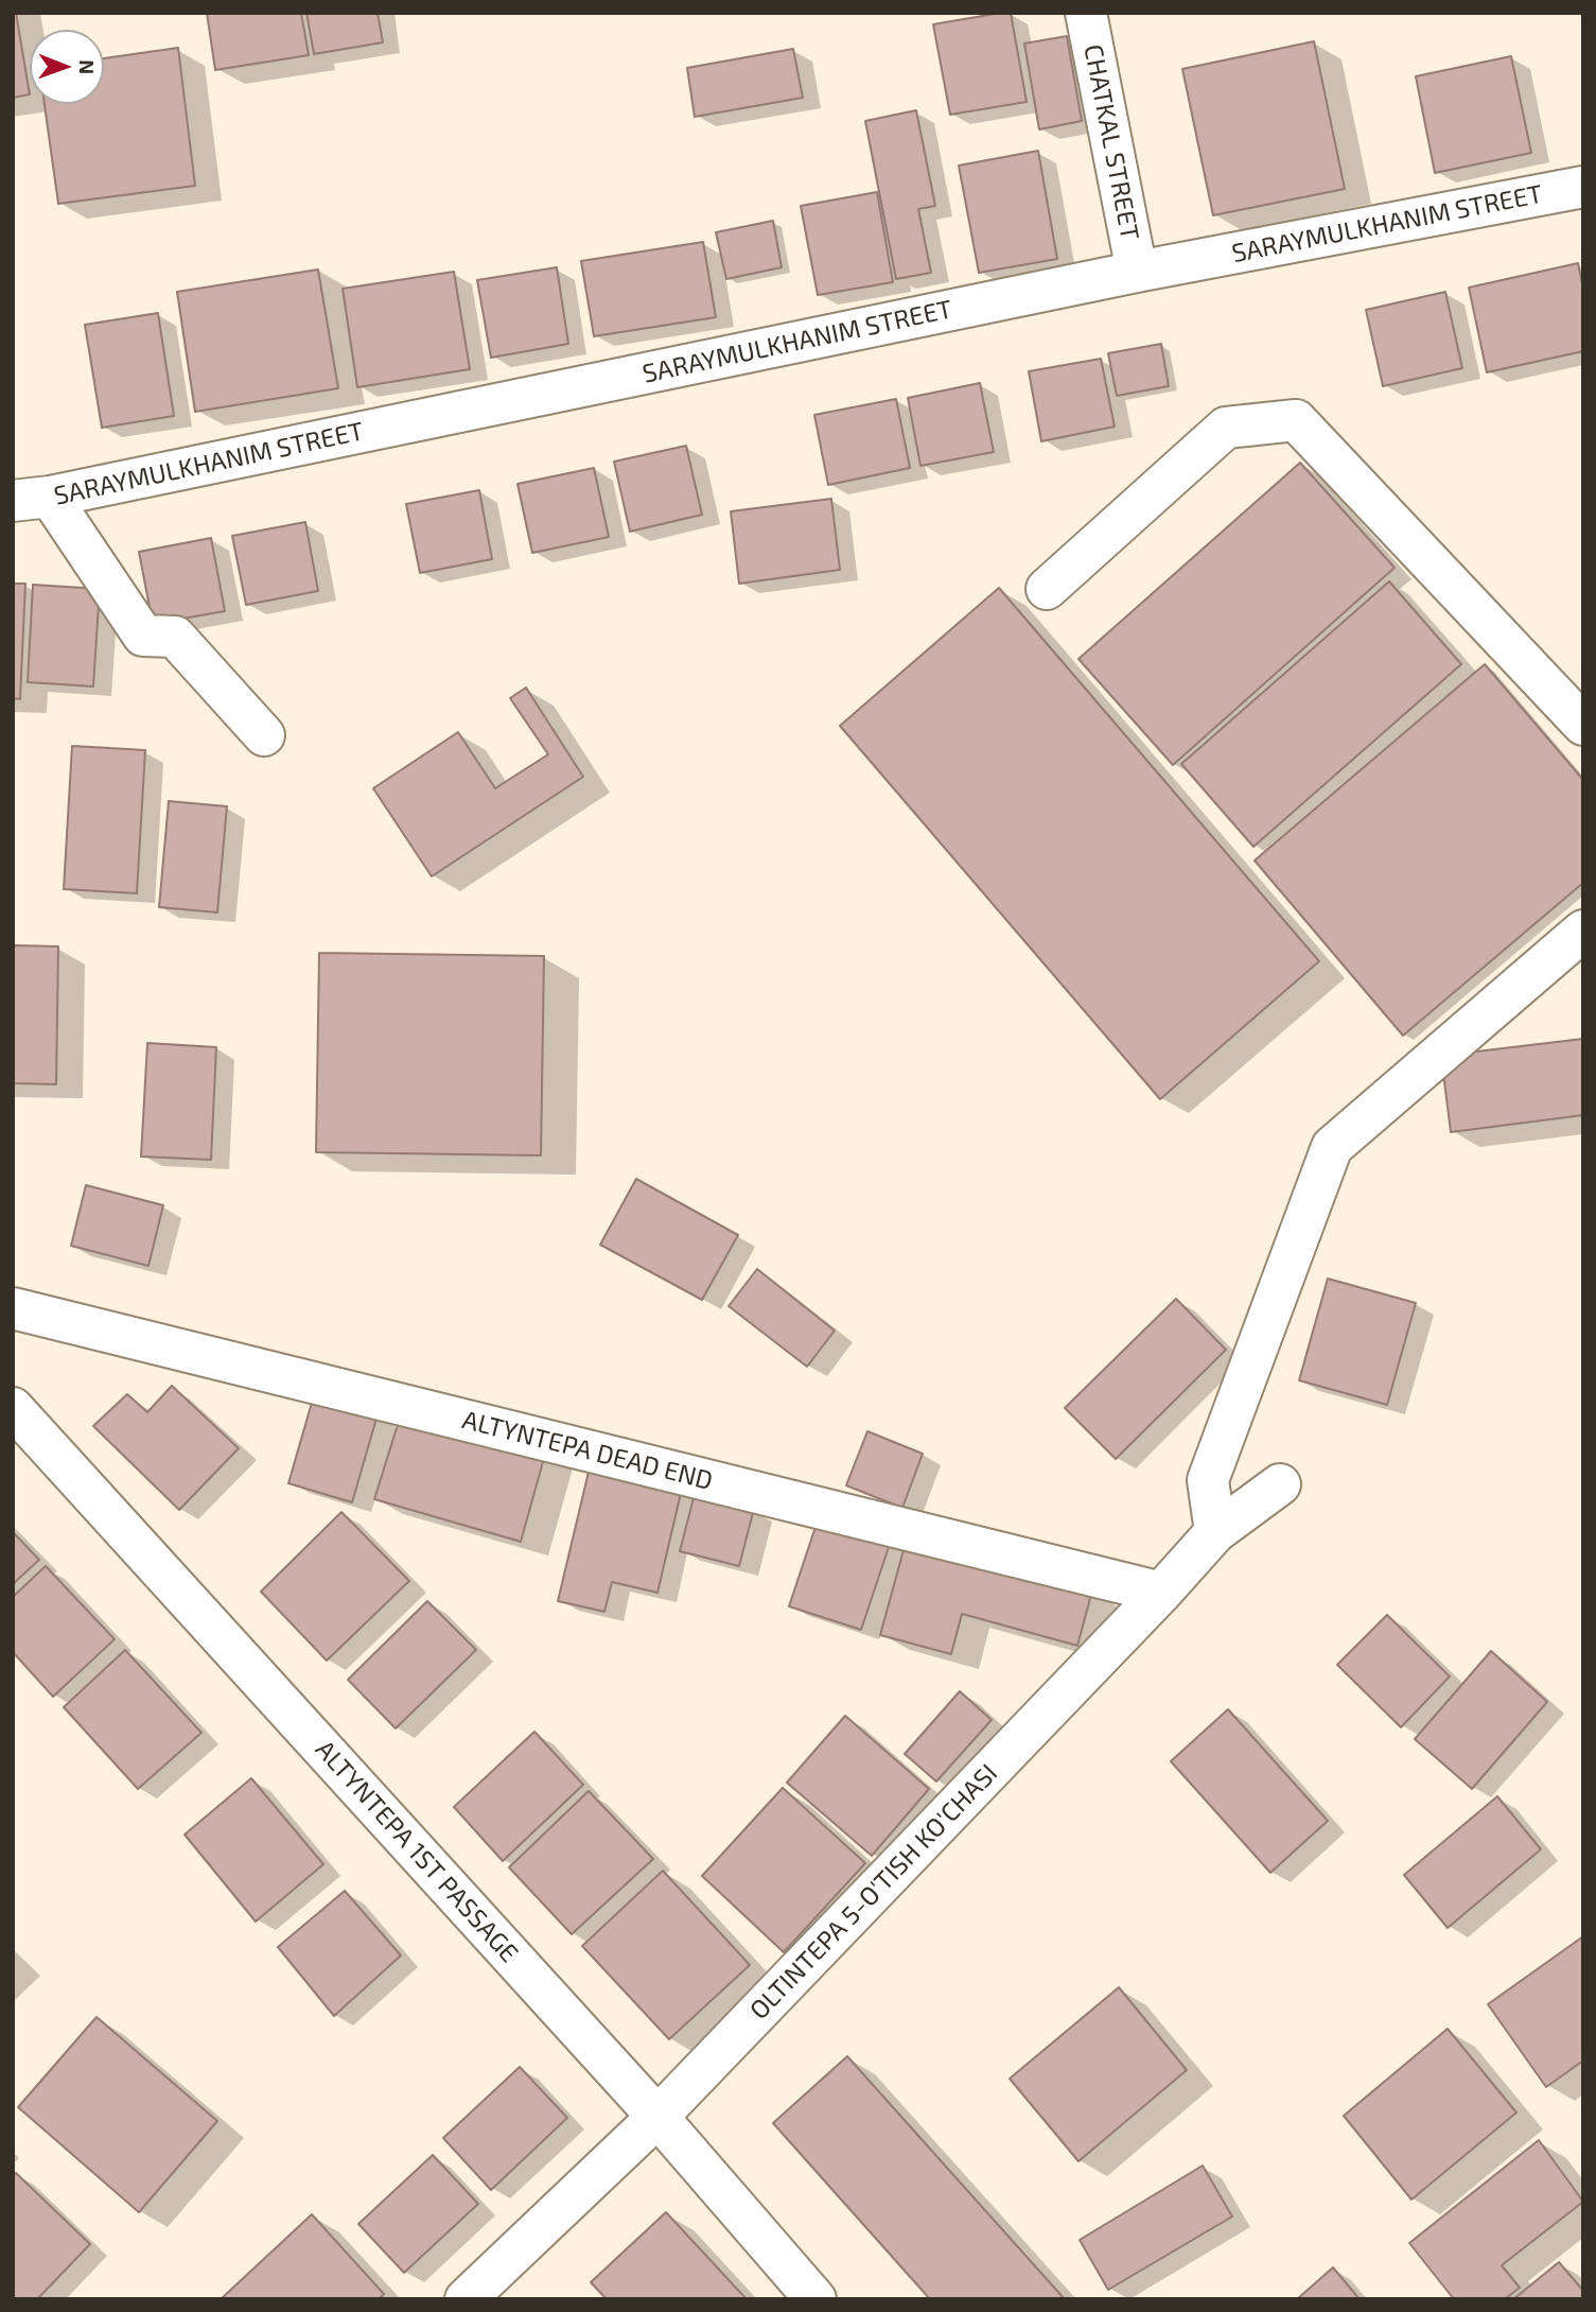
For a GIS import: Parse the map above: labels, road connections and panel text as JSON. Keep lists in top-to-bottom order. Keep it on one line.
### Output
{"streets":{"street":["CHATKAL STREET","SARAYMULKHANIM STREET","ALTYNTEPA DEAD END","ALTYNTEPA 1ST PASSAGE","OLTINTEPA 5-O'TISH KO'CHASI"]},"crossings":[["CHATKAL STREET","SARAYMULKHANIM STREET"],["ALTYNTEPA DEAD END","OLTINTEPA 5-O'TISH KO'CHASI"],["ALTYNTEPA 1ST PASSAGE","OLTINTEPA 5-O'TISH KO'CHASI"]],"north":"right"}
